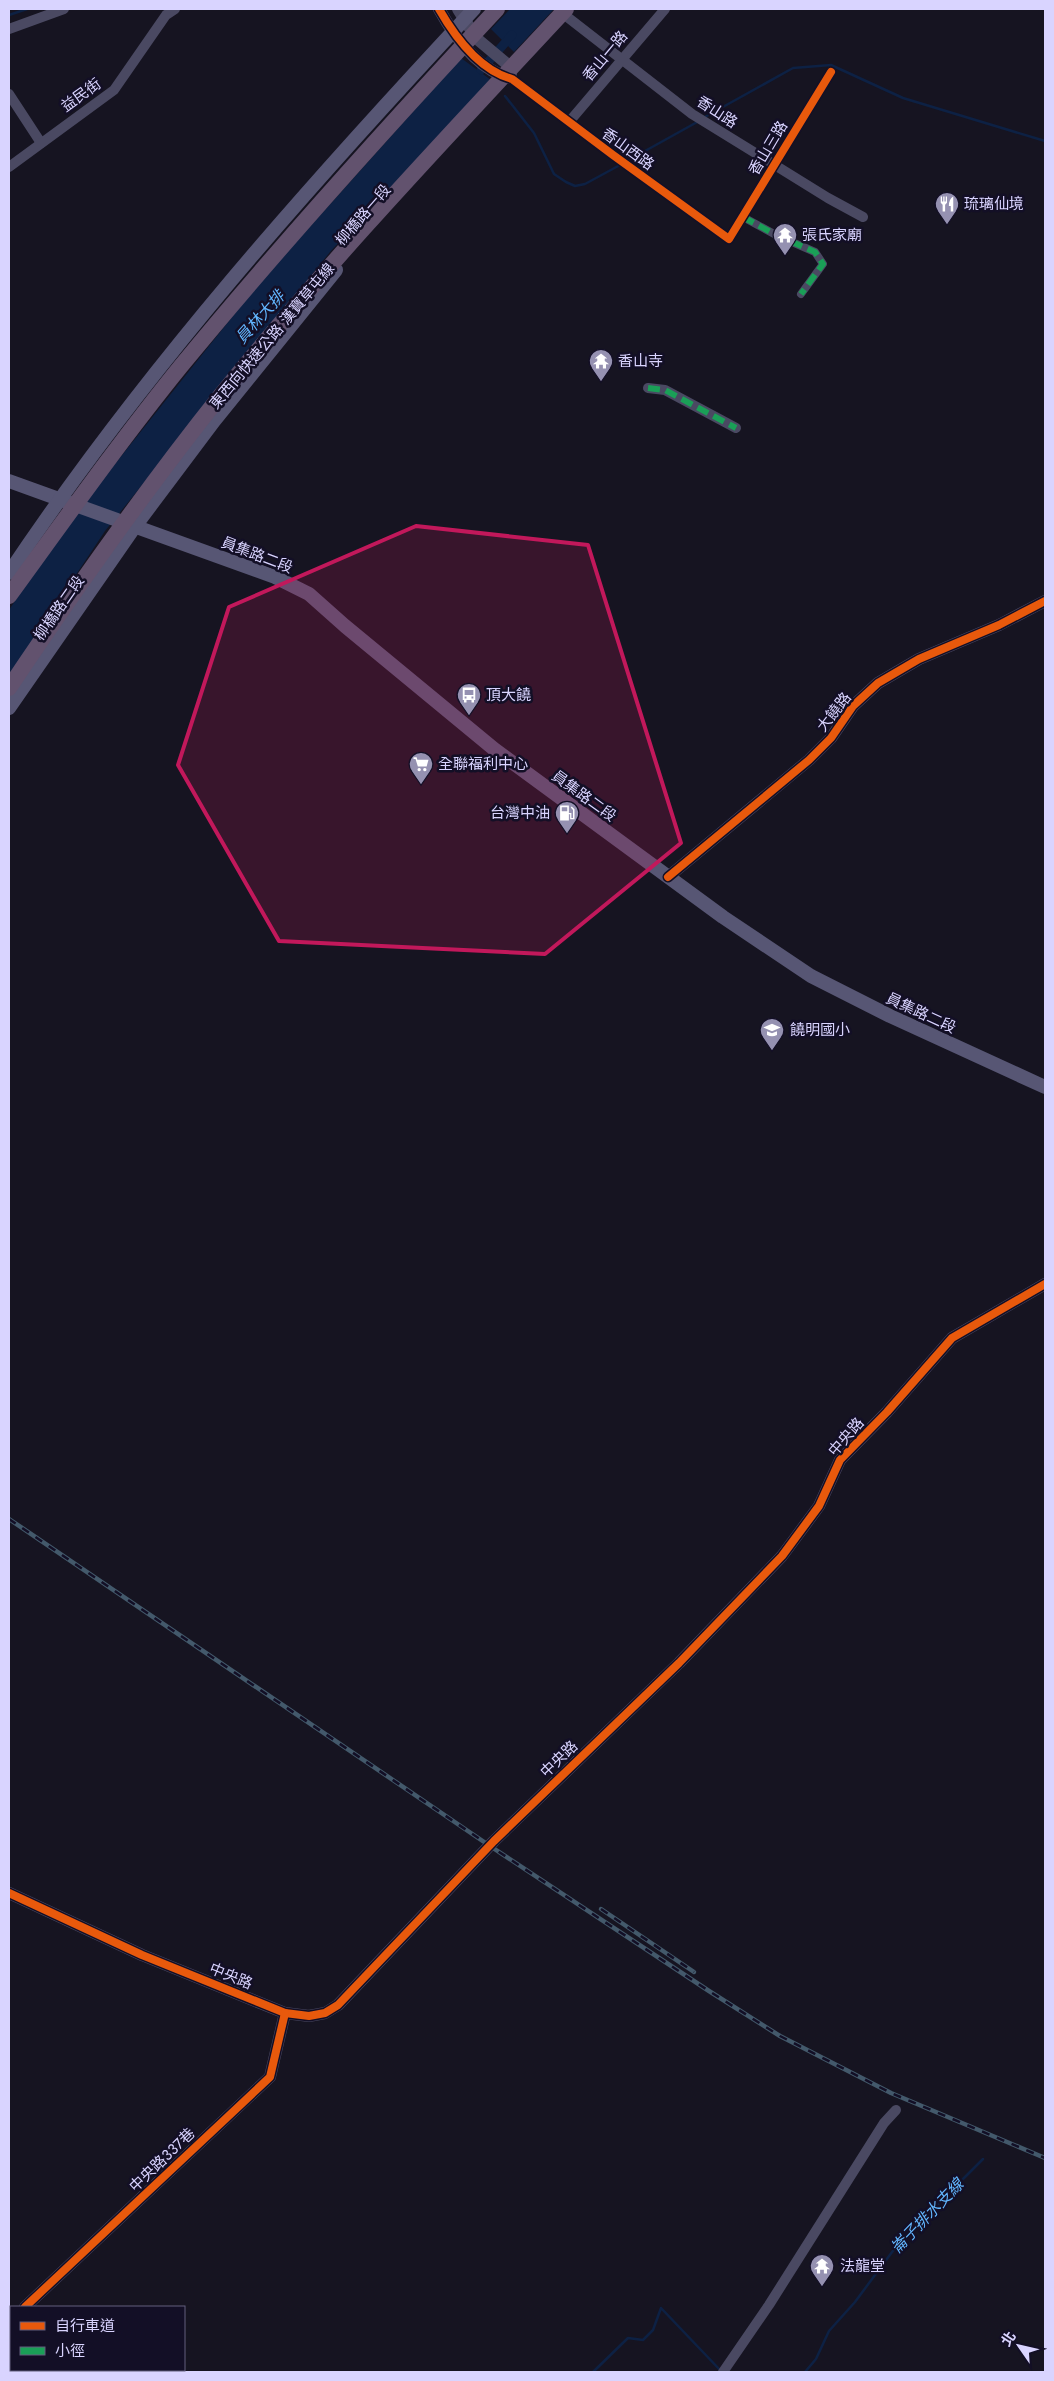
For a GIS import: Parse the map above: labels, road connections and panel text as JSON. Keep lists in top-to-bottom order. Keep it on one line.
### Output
{"streets":{"highway":["東西向快速公路 漢寶草屯線"],"main road":["柳橋路一段","員集路二段","柳橋路二段"],"street":["香山一路","益民街","香山路","香山三路","香山西路","大饒路","中央路","中央路337巷"]},"crossings":[["香山一路","香山路"],["香山一路","香山西路"],["香山路","香山三路"],["香山路","柳橋路一段"],["香山路","東西向快速公路 漢寶草屯線"],["香山三路","香山西路"],["香山西路","柳橋路一段"],["柳橋路一段","東西向快速公路 漢寶草屯線"],["柳橋路一段","員集路二段"],["柳橋路一段","柳橋路二段"],["員集路二段","柳橋路二段"],["員集路二段","大饒路"],["中央路","中央路337巷"]],"water":["員林大排","崙子排水支線"],"places":{"restaurant":["琉璃仙境"],"temple":["張氏家廟","香山寺","法龍堂"],"bus stop":["頂大饒"],"supermarket":["全聯福利中心"],"fuel station":["台灣中油"],"school or university":["饒明國小"]},"legend":["自行車道","小徑"],"north":"top left"}
